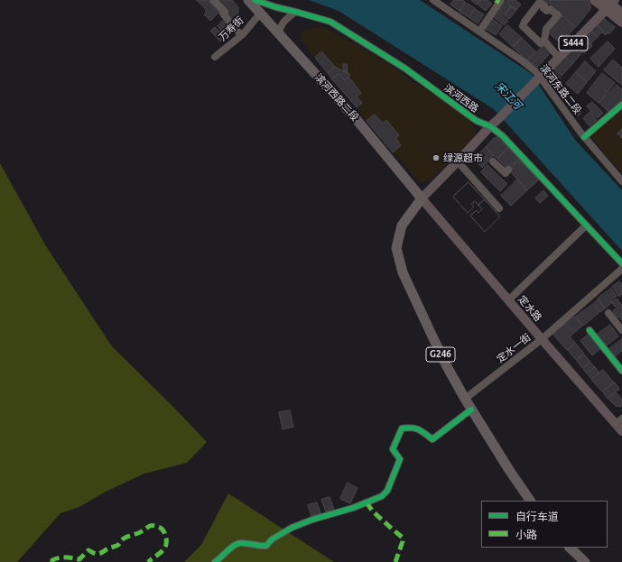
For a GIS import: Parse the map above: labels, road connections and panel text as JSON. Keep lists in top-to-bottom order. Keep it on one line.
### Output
{"streets":{"highway":["滨河西路二段","G246"],"main road":["S444","定水路"],"street":["万寿街","滨河东路二段","滨河西路","定水一街"]},"crossings":[["万寿街","滨河西路二段"],["S444","滨河东路二段"],["S444","滨河西路二段"],["S444","滨河西路"],["S444","定水路"],["S444","G246"],["滨河西路二段","定水路"],["滨河西路二段","G246"],["定水路","定水一街"],["定水路","G246"],["定水一街","G246"]],"water":["宋江河"],"places":["绿源超市"],"legend":["自行车道","小路"]}
